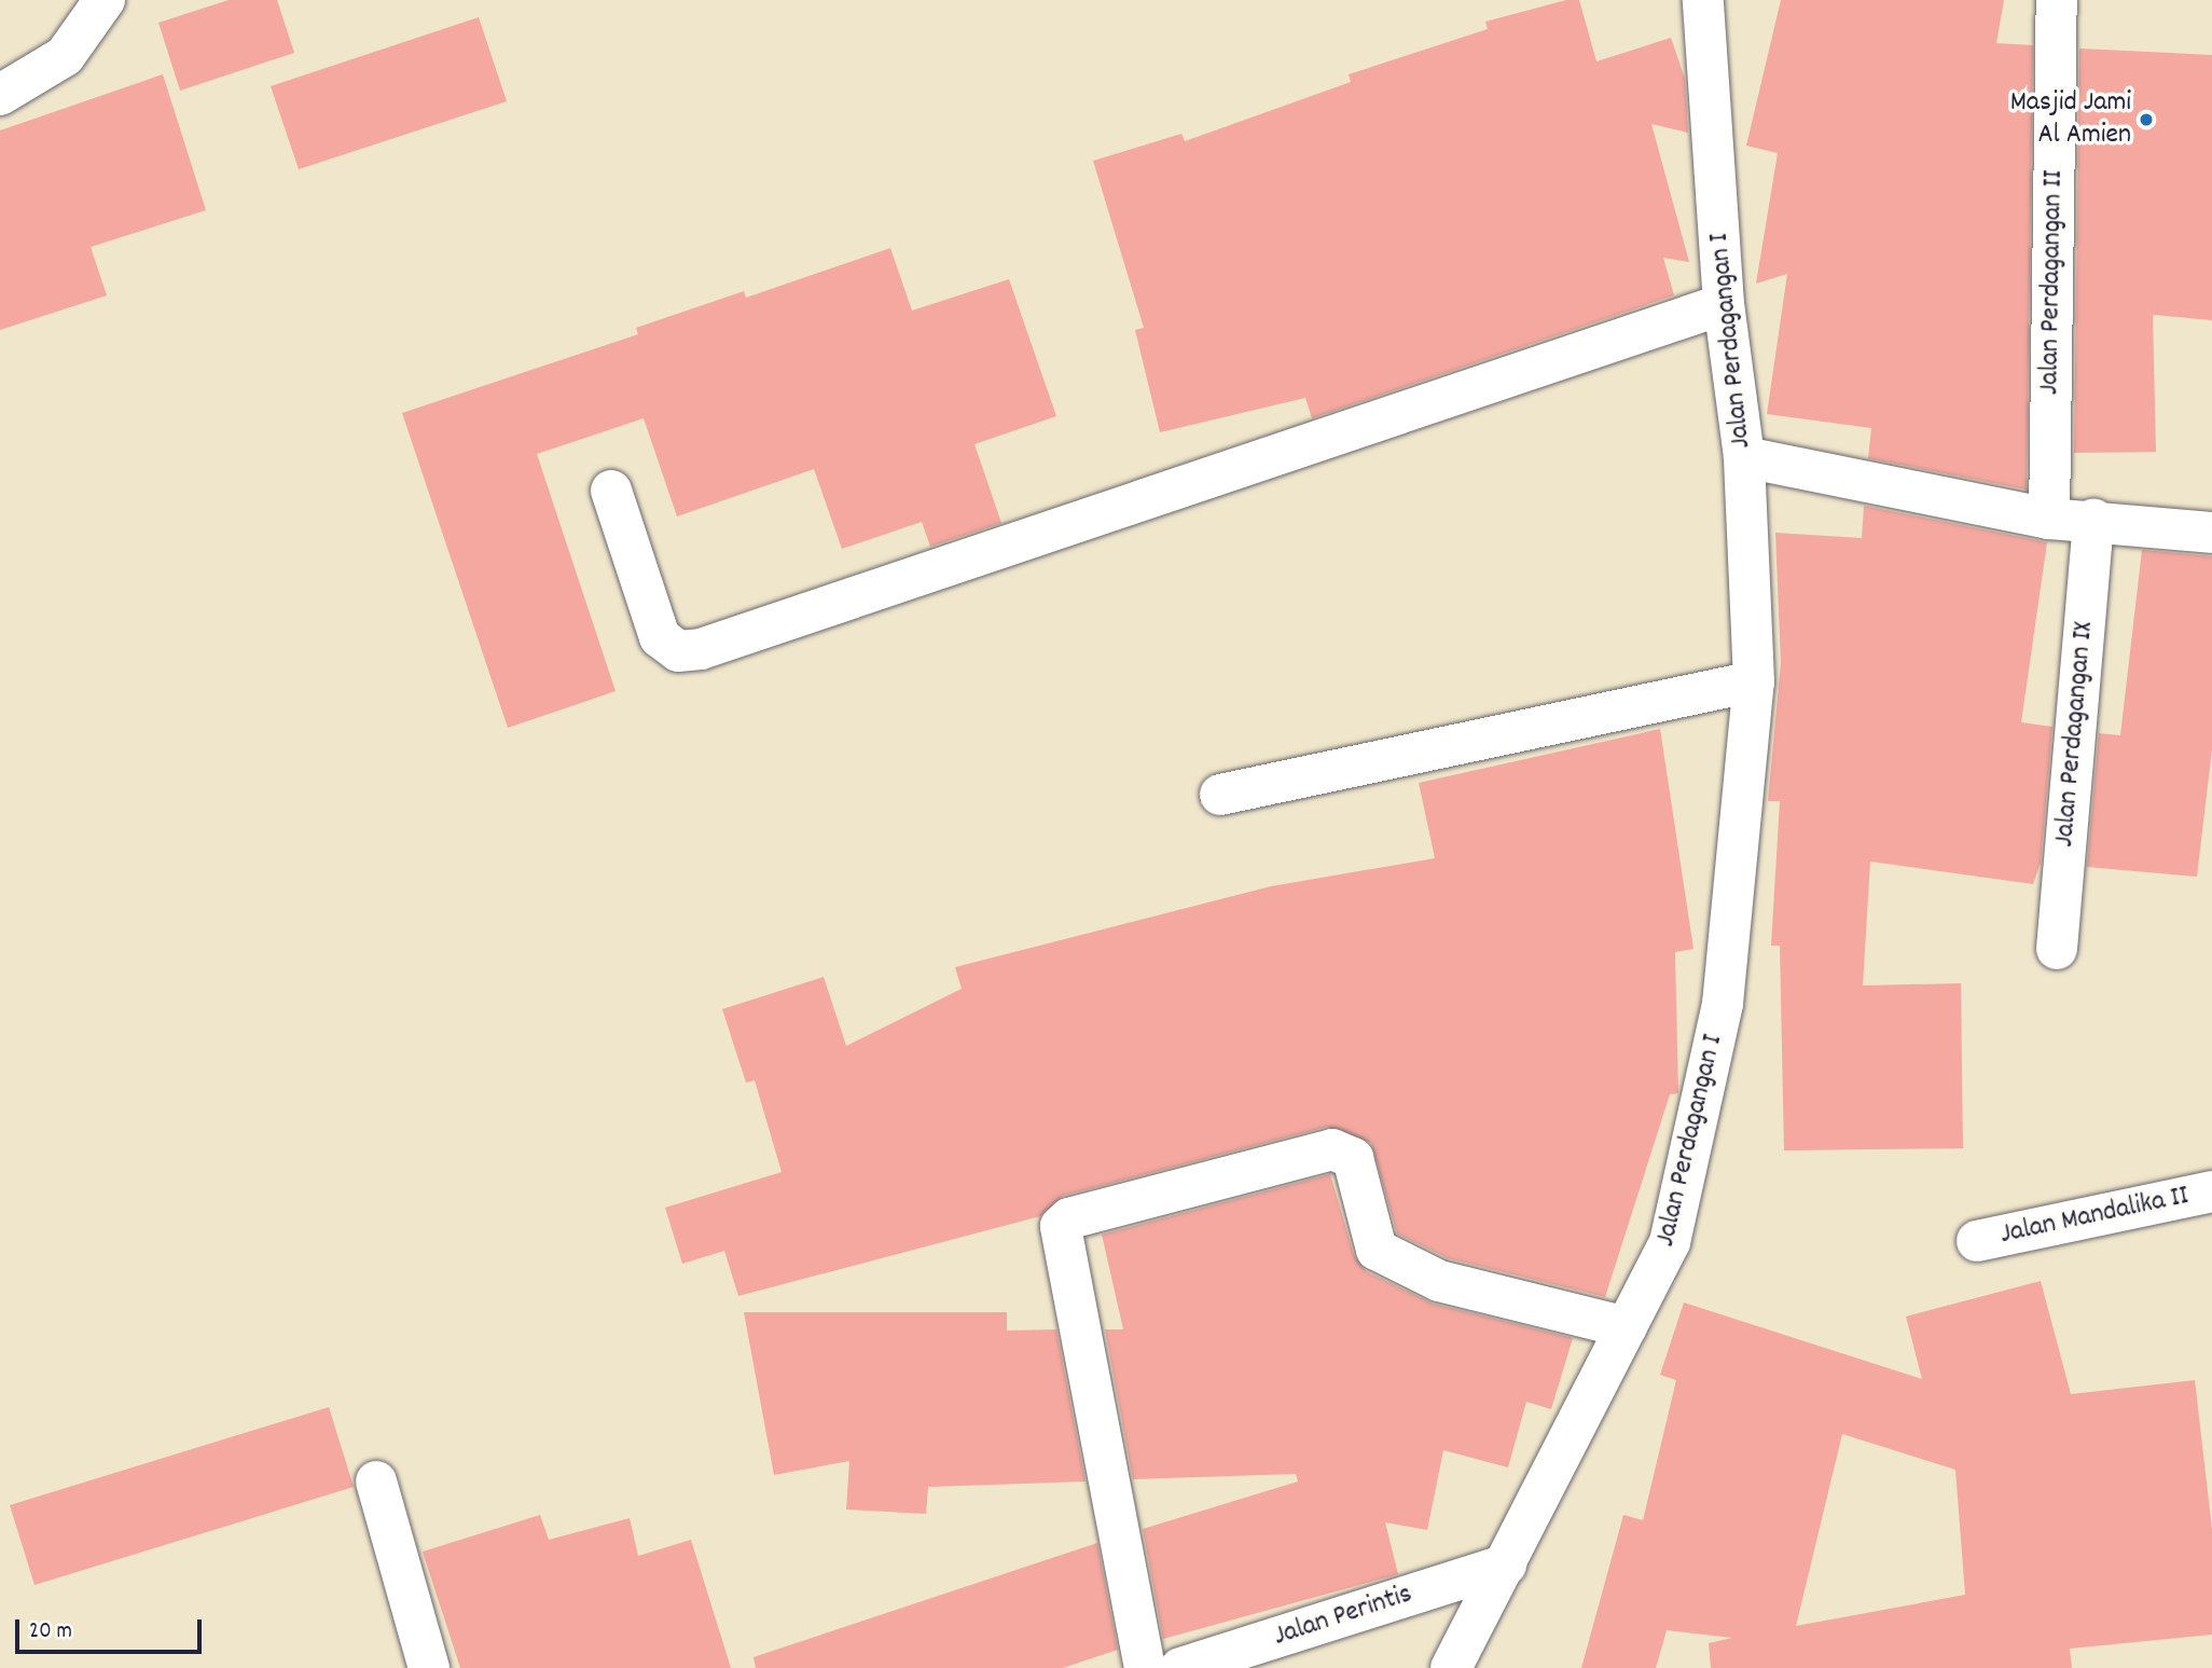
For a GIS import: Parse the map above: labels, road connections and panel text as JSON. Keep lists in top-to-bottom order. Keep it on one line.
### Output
{"streets":{"street":["Jalan Perdagangan II","Jalan Perdagangan I","Jalan Perdagangan IX","Jalan Mandalika II","Jalan Perintis"]},"crossings":[["Jalan Perdagangan I","Jalan Perintis"]],"places":["Masjid Jami Al Amien"],"scale_bar":"20 m"}
